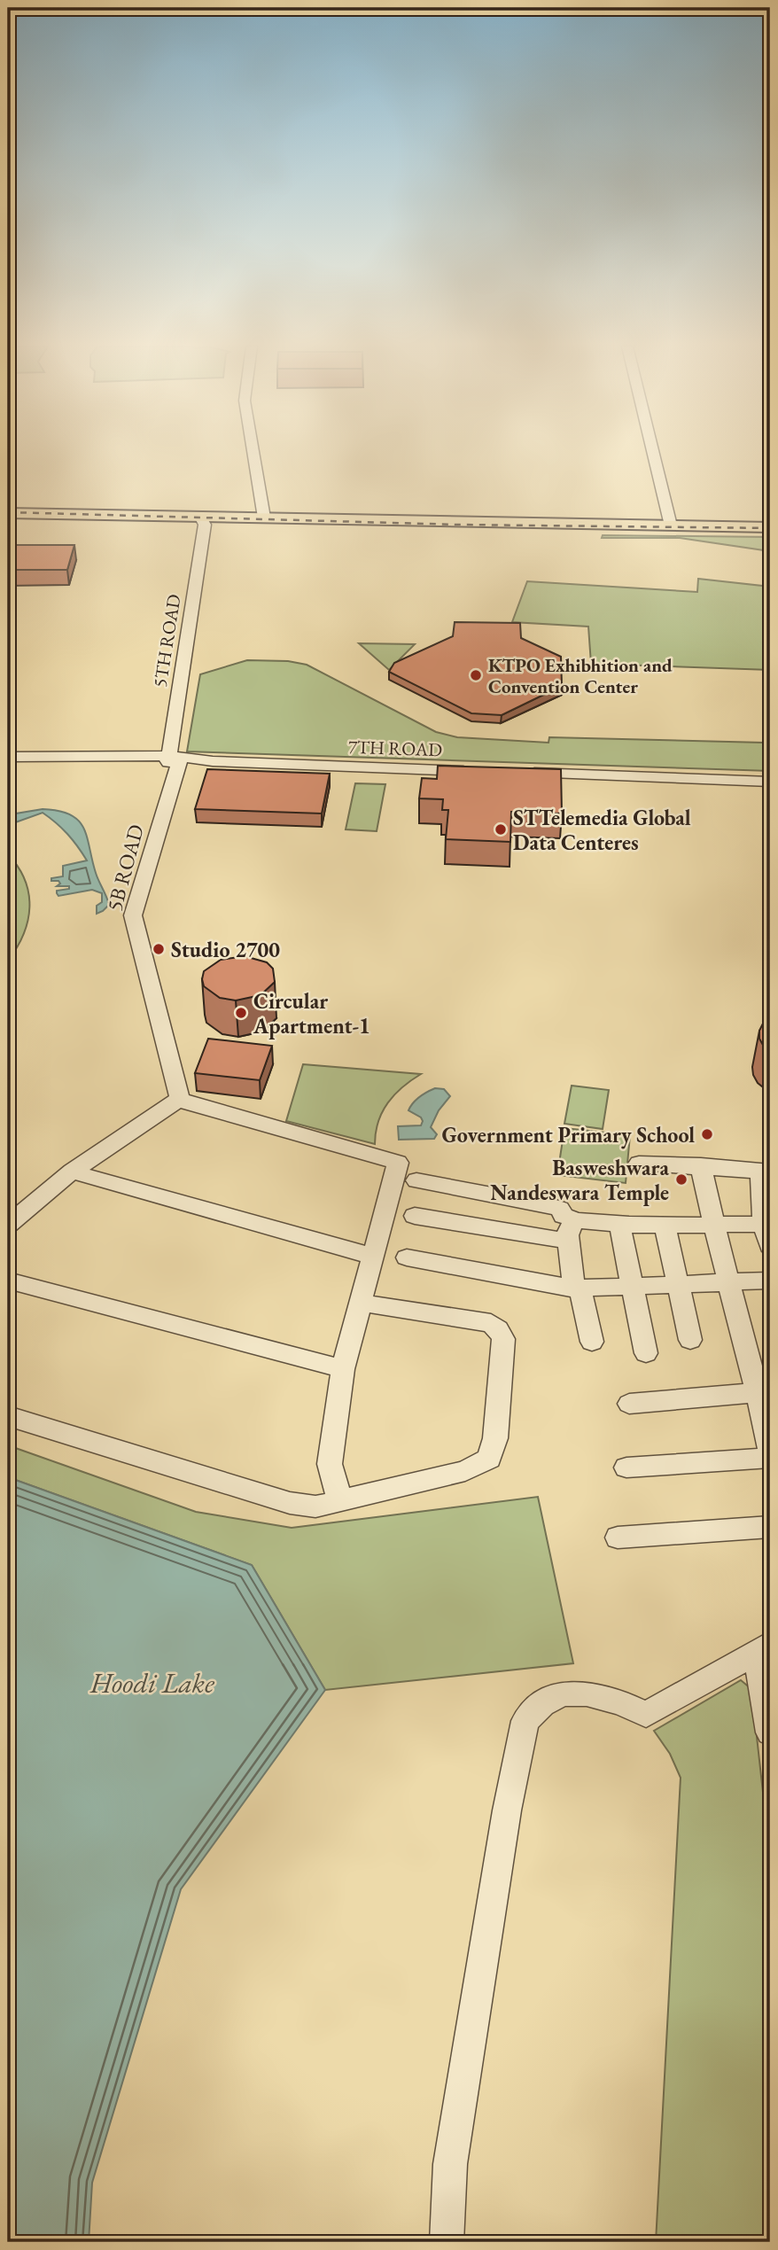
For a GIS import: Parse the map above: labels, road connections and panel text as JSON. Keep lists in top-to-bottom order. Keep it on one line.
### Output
{"streets":{"street":["5TH ROAD","7TH ROAD","5B ROAD"]},"crossings":[["5TH ROAD","7TH ROAD"],["5TH ROAD","5B ROAD"],["7TH ROAD","5B ROAD"]],"water":["Hoodi Lake"],"places":["KTPO Exhibhition and Convention Center","STTelemedia Global Data Centeres","Studio 2700","Circular Apartment-1","Government Primary School","Basweshwara Nandeswara Temple"]}
